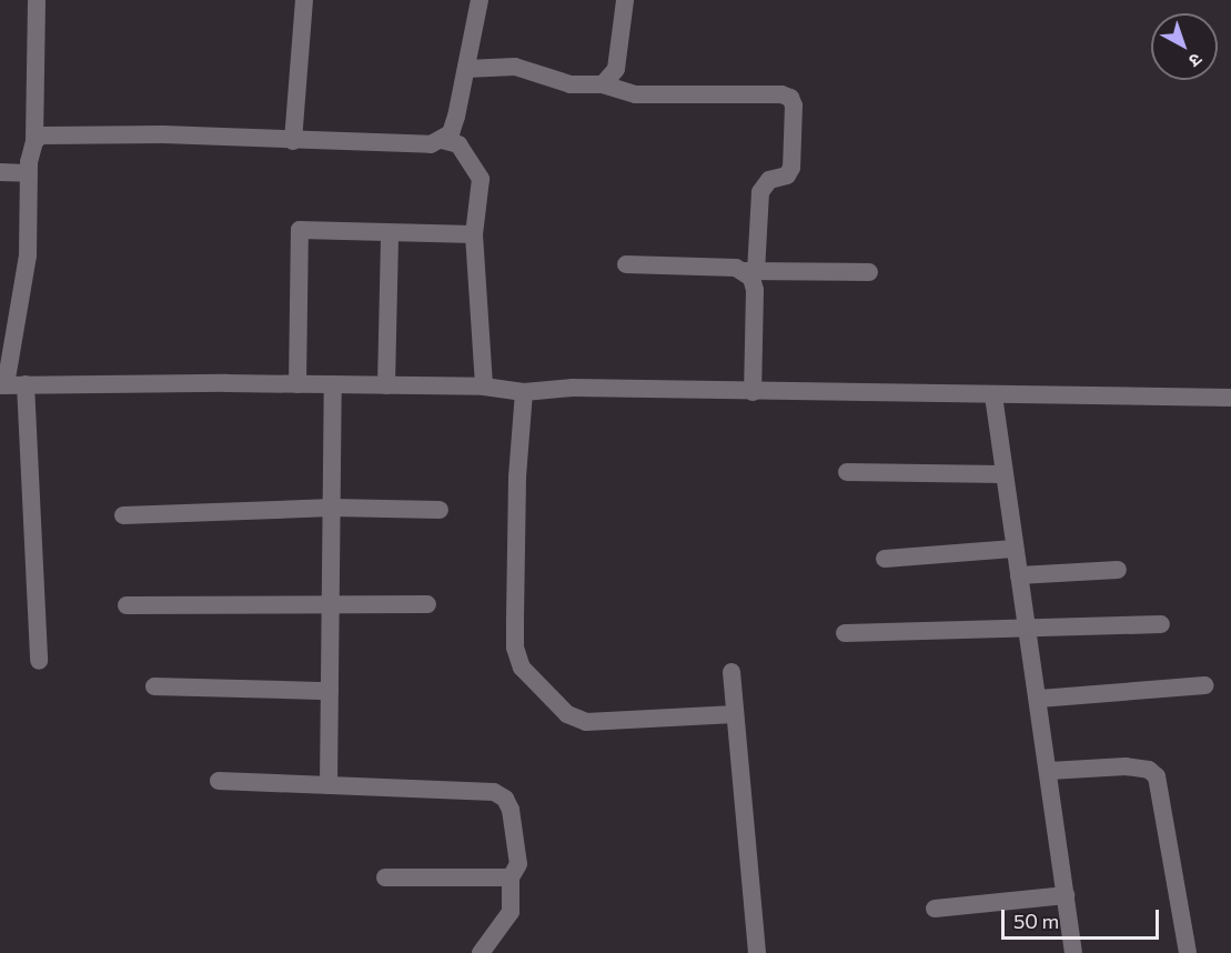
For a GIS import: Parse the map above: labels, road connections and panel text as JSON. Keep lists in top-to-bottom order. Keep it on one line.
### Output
{"scale_bar":"50 m","north":"bottom right"}
